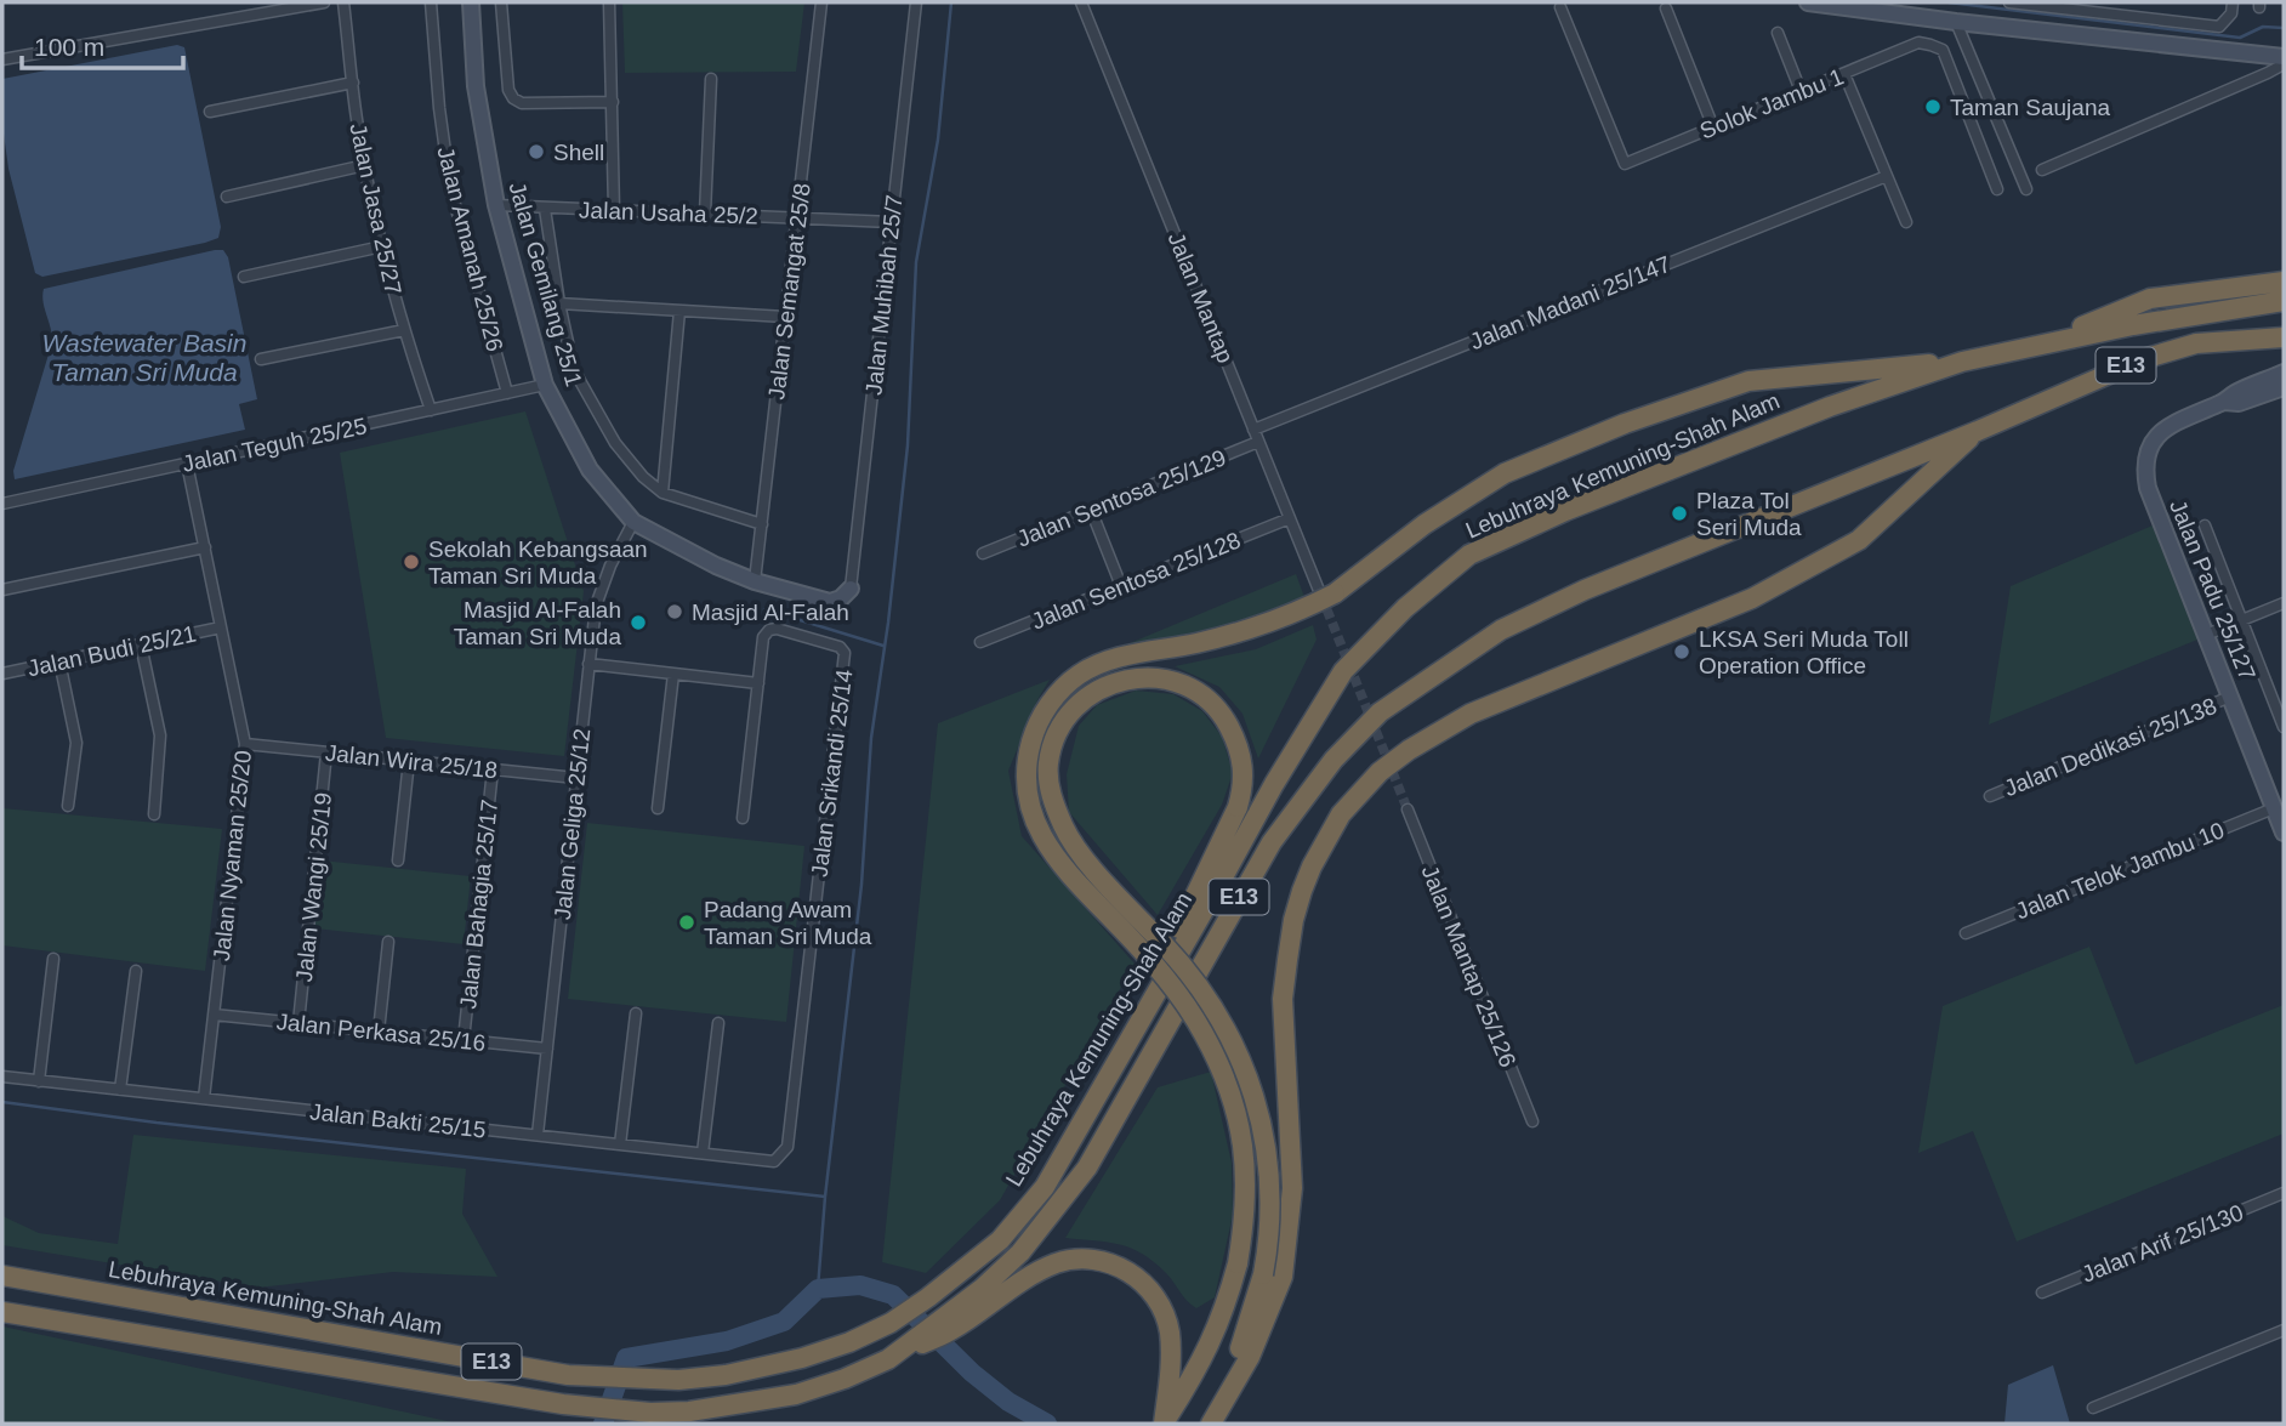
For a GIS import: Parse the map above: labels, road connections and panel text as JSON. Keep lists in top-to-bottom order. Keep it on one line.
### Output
{"streets":{"highway":["E13","Lebuhraya Kemuning-Shah Alam"],"street":["Solok Jambu 1","Jalan Jasa 25/27","Jalan Usaha 25/2","Jalan Amanah 25/26","Jalan Gemilang 25/1","Jalan Semangat 25/8","Jalan Muhibah 25/7","Jalan Mantap","Jalan Madani 25/147","Jalan Teguh 25/25","Jalan Sentosa 25/129","Jalan Sentosa 25/128","Jalan Padu 25/127","Jalan Budi 25/21","Jalan Dedikasi 25/138","Jalan Wira 25/18","Jalan Srikandi 25/14","Jalan Geliga 25/12","Jalan Nyaman 25/20","Jalan Telok Jambu 10","Jalan Wangi 25/19","Jalan Bahagia 25/17","Jalan Mantap 25/126","Jalan Perkasa 25/16","Jalan Bakti 25/15","Jalan Arif 25/130"]},"crossings":[["Jalan Jasa 25/27","Jalan Teguh 25/25"],["Jalan Usaha 25/2","Jalan Gemilang 25/1"],["Jalan Usaha 25/2","Jalan Semangat 25/8"],["Jalan Usaha 25/2","Jalan Muhibah 25/7"],["Jalan Amanah 25/26","Jalan Teguh 25/25"],["Jalan Gemilang 25/1","Jalan Semangat 25/8"],["Jalan Gemilang 25/1","Jalan Muhibah 25/7"],["Jalan Gemilang 25/1","Jalan Teguh 25/25"],["Jalan Gemilang 25/1","Jalan Geliga 25/12"],["Jalan Mantap","Jalan Madani 25/147"],["Jalan Mantap","Jalan Sentosa 25/129"],["Jalan Mantap","Jalan Sentosa 25/128"],["E13","Lebuhraya Kemuning-Shah Alam"],["Jalan Teguh 25/25","Jalan Nyaman 25/20"],["Jalan Padu 25/127","Jalan Dedikasi 25/138"],["Jalan Padu 25/127","Jalan Telok Jambu 10"],["Jalan Budi 25/21","Jalan Nyaman 25/20"],["Jalan Wira 25/18","Jalan Geliga 25/12"],["Jalan Wira 25/18","Jalan Nyaman 25/20"],["Jalan Wira 25/18","Jalan Wangi 25/19"],["Jalan Wira 25/18","Jalan Bahagia 25/17"],["Jalan Srikandi 25/14","Jalan Bakti 25/15"],["Jalan Geliga 25/12","Jalan Perkasa 25/16"],["Jalan Geliga 25/12","Jalan Bakti 25/15"],["Jalan Nyaman 25/20","Jalan Perkasa 25/16"],["Jalan Nyaman 25/20","Jalan Bakti 25/15"],["Jalan Wangi 25/19","Jalan Perkasa 25/16"],["Jalan Bahagia 25/17","Jalan Perkasa 25/16"]],"water":["Wastewater Basin Taman Sri Muda"],"places":["Taman Saujana","Shell","Plaza Tol Seri Muda","Sekolah Kebangsaan Taman Sri Muda","Masjid Al-Falah","Masjid Al-Falah Taman Sri Muda","LKSA Seri Muda Toll Operation Office","Padang Awam Taman Sri Muda"],"scale_bar":"100 m"}
